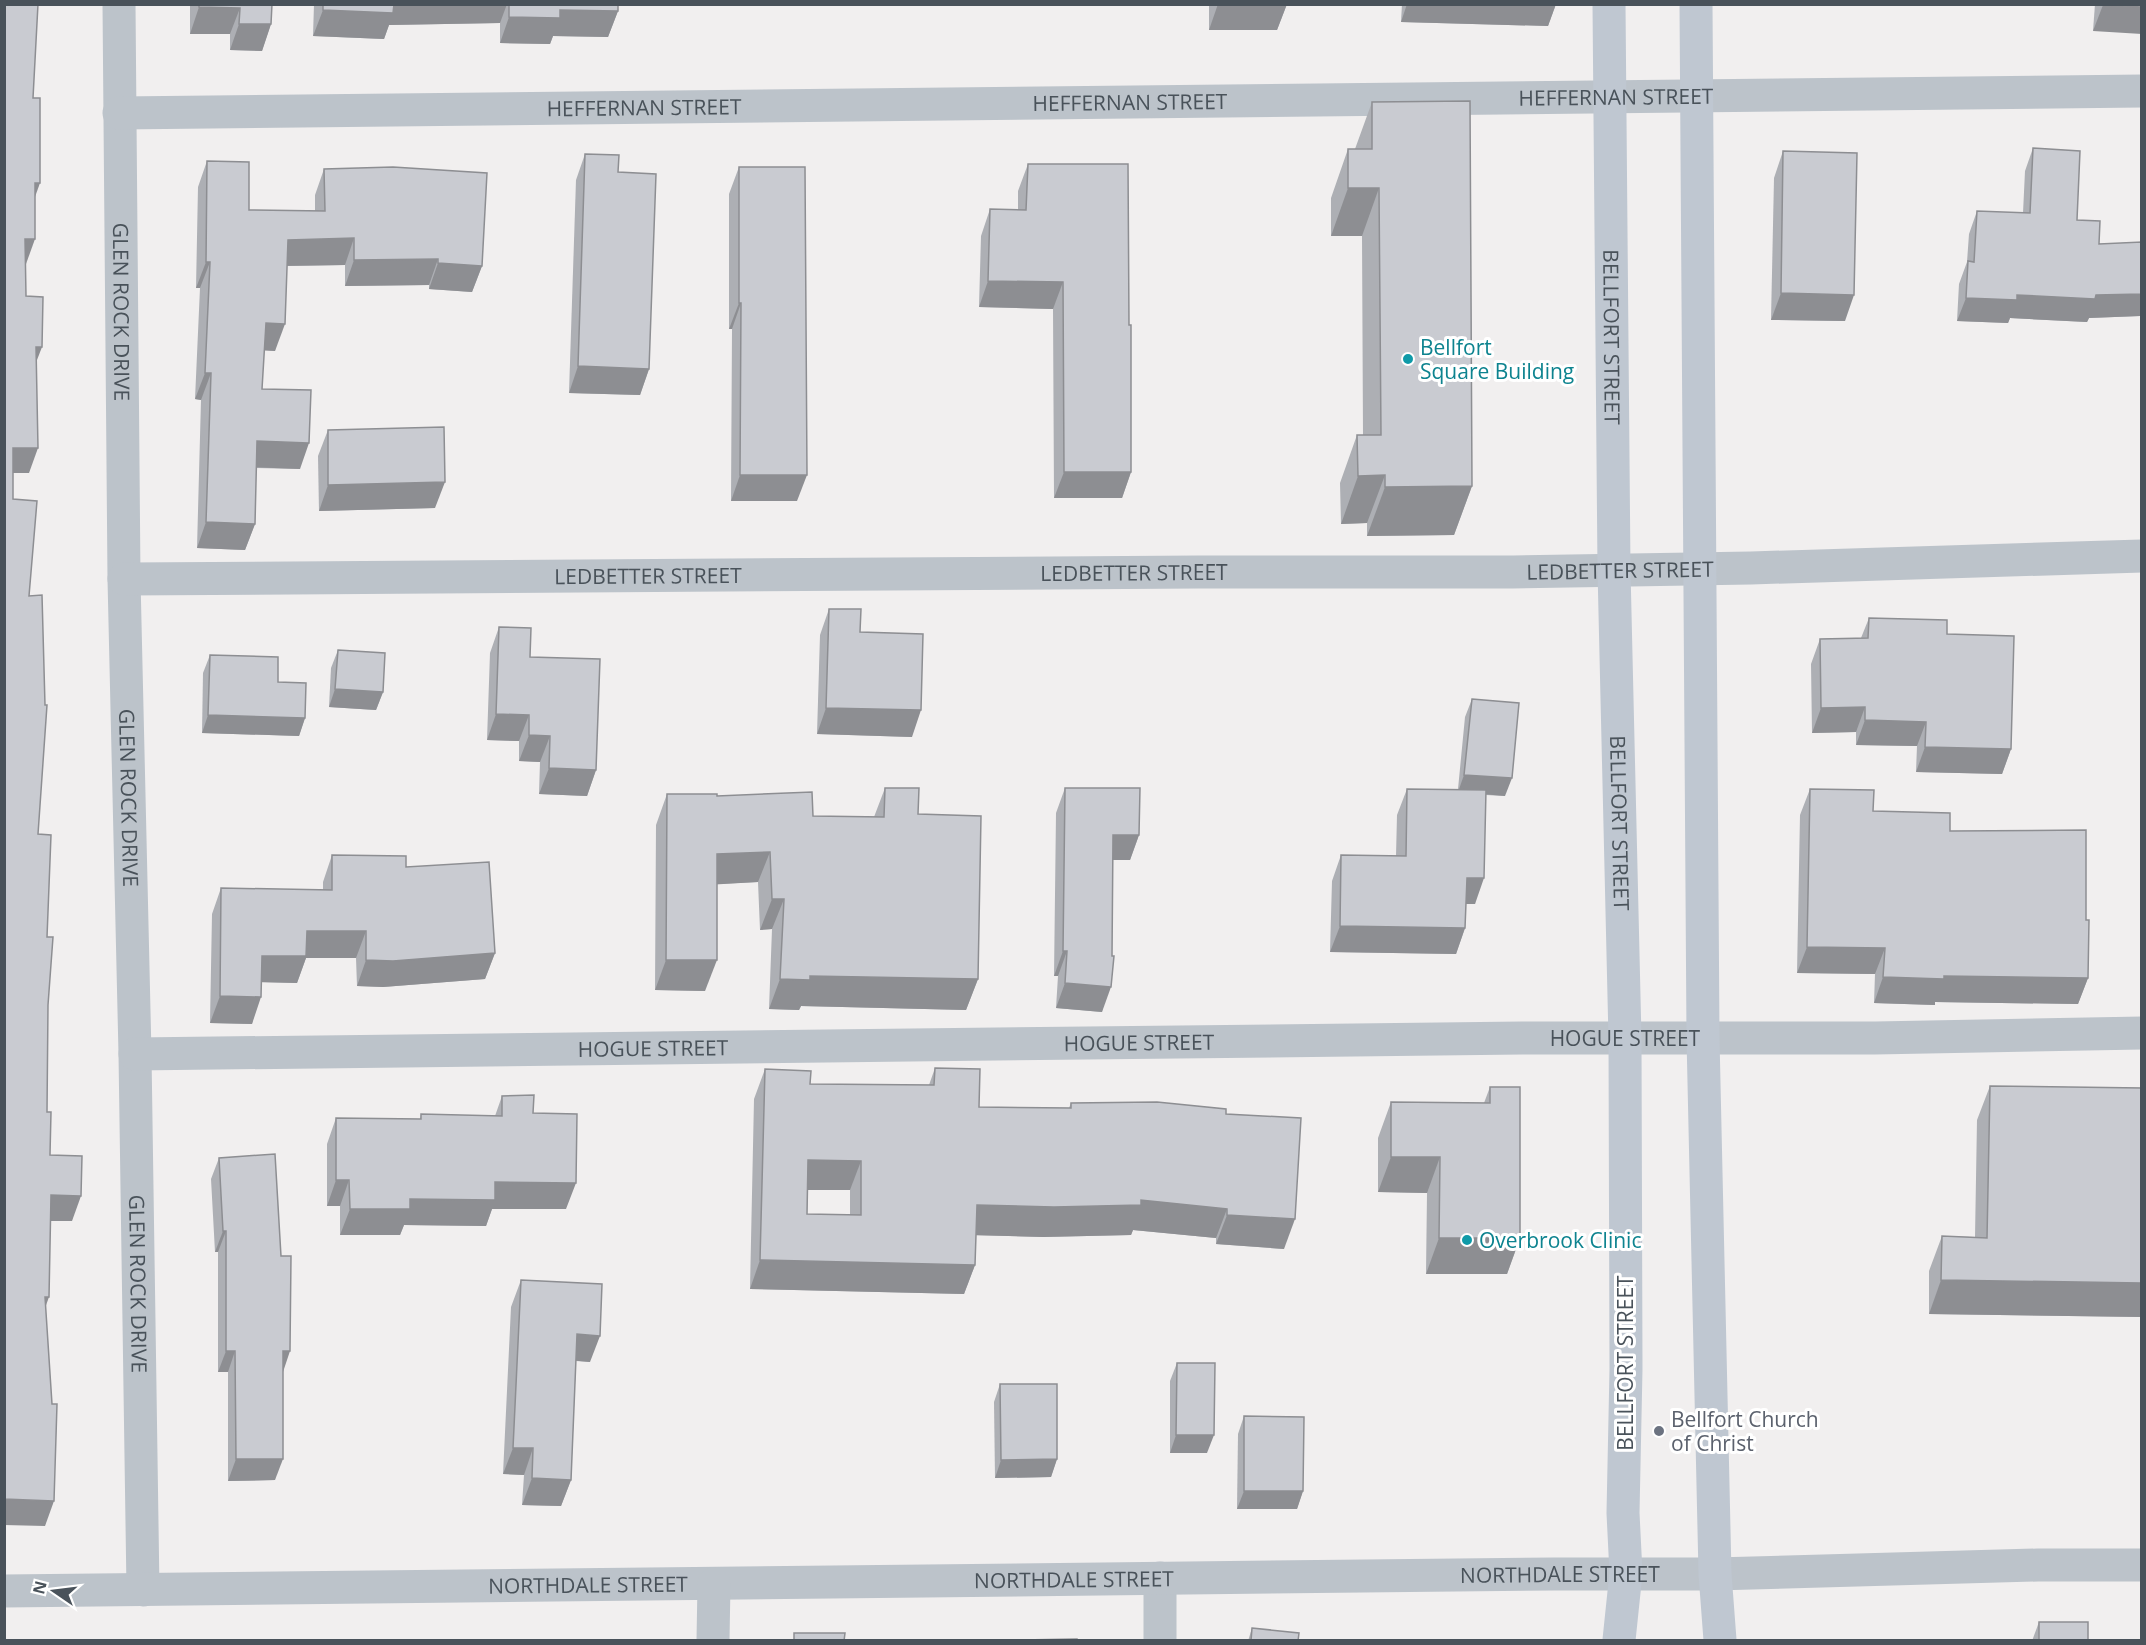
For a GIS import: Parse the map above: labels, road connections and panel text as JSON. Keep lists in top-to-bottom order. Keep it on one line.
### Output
{"streets":{"main road":["BELLFORT STREET"],"street":["HEFFERNAN STREET","GLEN ROCK DRIVE","LEDBETTER STREET","HOGUE STREET","NORTHDALE STREET"]},"crossings":[["HEFFERNAN STREET","GLEN ROCK DRIVE"],["HEFFERNAN STREET","BELLFORT STREET"],["GLEN ROCK DRIVE","LEDBETTER STREET"],["GLEN ROCK DRIVE","HOGUE STREET"],["GLEN ROCK DRIVE","NORTHDALE STREET"],["BELLFORT STREET","LEDBETTER STREET"],["BELLFORT STREET","HOGUE STREET"],["BELLFORT STREET","NORTHDALE STREET"]],"places":["Bellfort Square Building","Overbrook Clinic","Bellfort Church of Christ"],"north":"left"}
